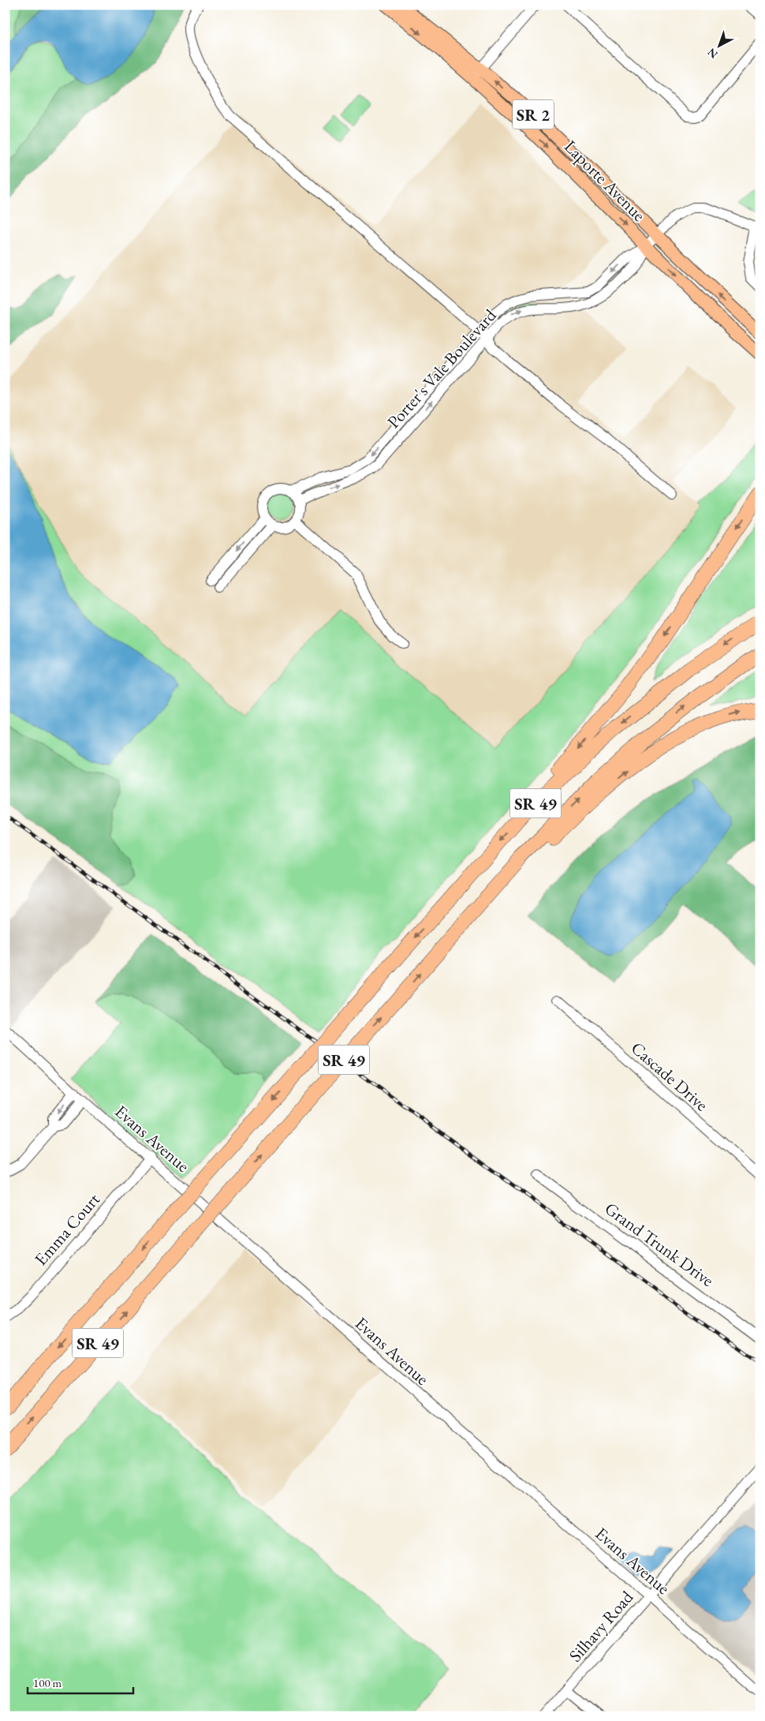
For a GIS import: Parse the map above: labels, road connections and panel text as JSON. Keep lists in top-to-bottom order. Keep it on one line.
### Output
{"streets":{"highway":["SR 49"],"main road":["SR 2","Laporte Avenue"],"street":["Porter's Vale Boulevard","Cascade Drive","Evans Avenue","Emma Court","Grand Trunk Drive","Silhavy Road"]},"crossings":[["Laporte Avenue","Porter's Vale Boulevard"],["Evans Avenue","Emma Court"],["Evans Avenue","Silhavy Road"]],"scale_bar":"100 m","north":"bottom left"}
